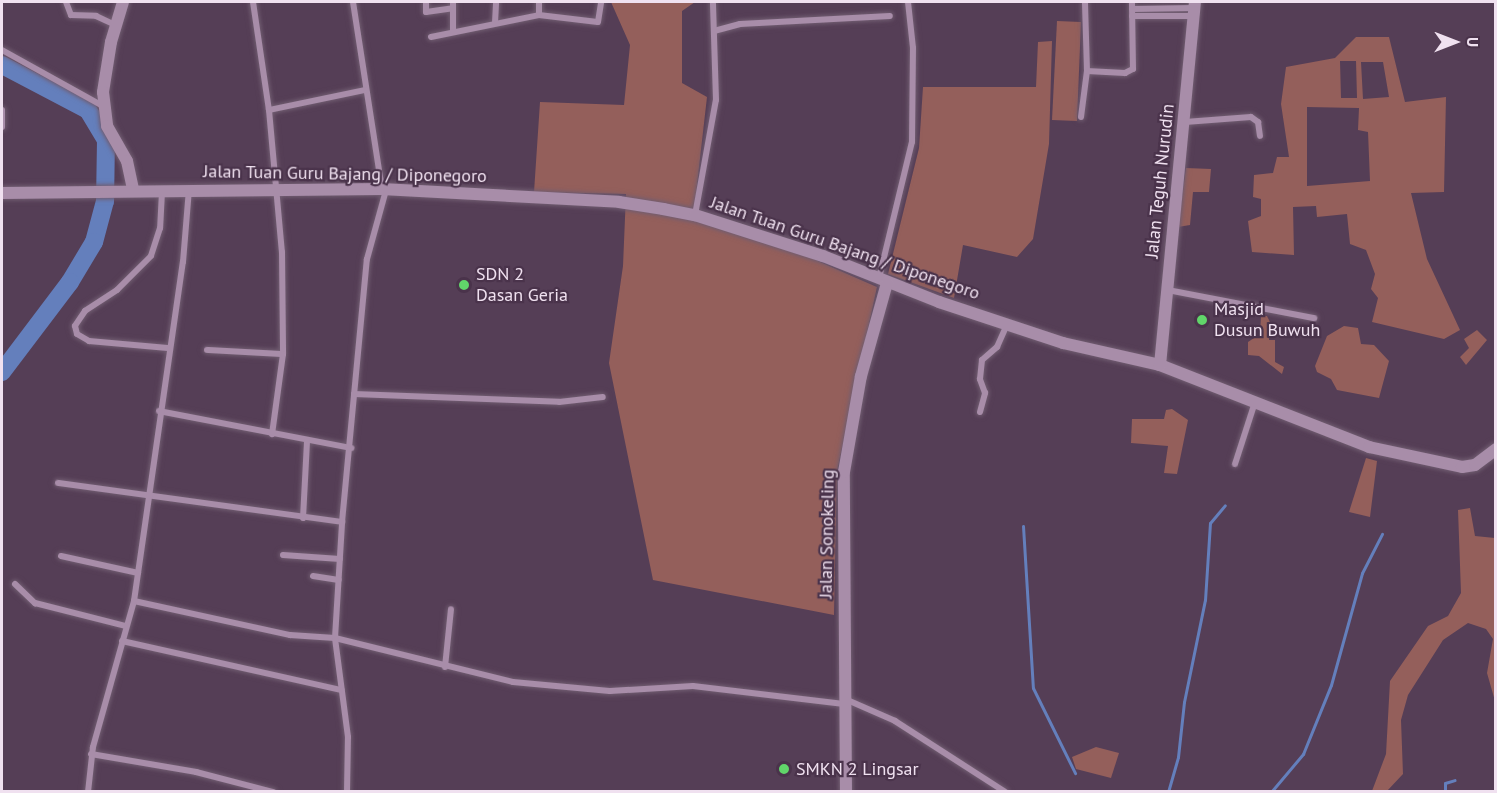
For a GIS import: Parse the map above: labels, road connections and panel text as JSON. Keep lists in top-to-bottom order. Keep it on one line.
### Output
{"streets":{"street":["Jalan Tuan Guru Bajang / Diponegoro","Jalan Teguh Nurudin","Jalan Sonokeling"]},"crossings":[["Jalan Tuan Guru Bajang / Diponegoro","Jalan Teguh Nurudin"],["Jalan Tuan Guru Bajang / Diponegoro","Jalan Sonokeling"]],"places":["SDN 2 Dasan Geria","Masjid Dusun Buwuh","SMKN 2 Lingsar"],"north":"right"}
